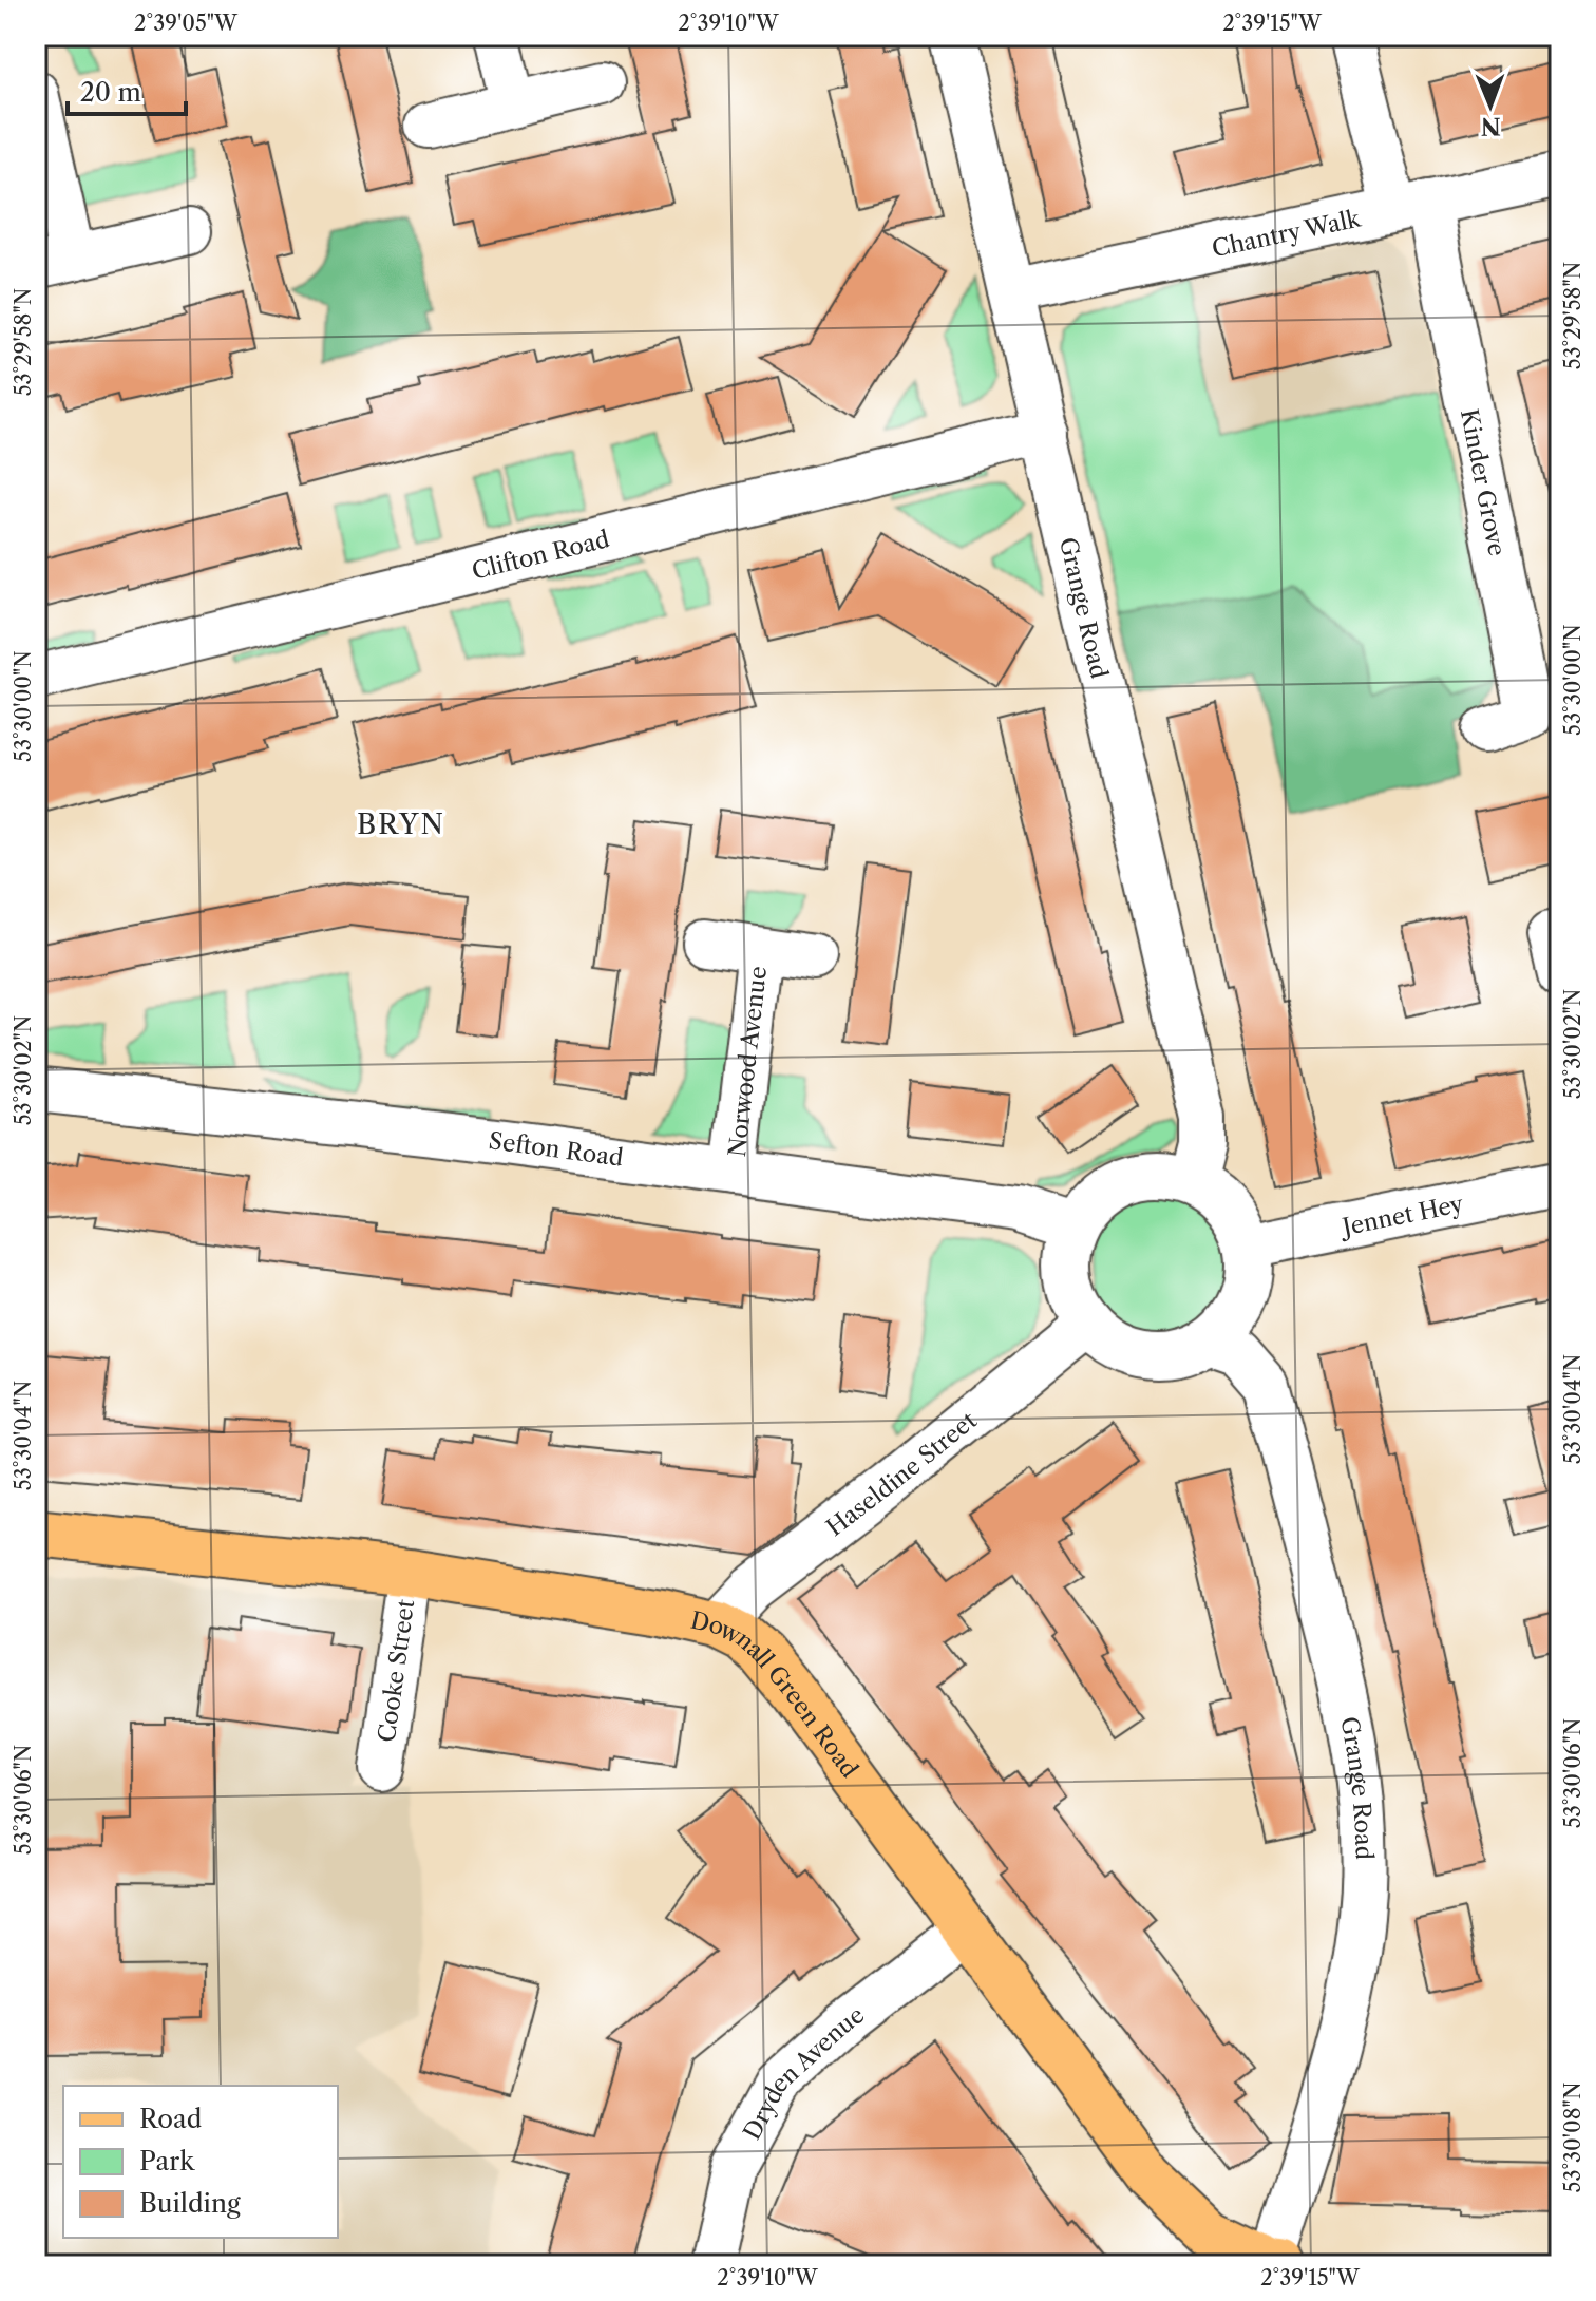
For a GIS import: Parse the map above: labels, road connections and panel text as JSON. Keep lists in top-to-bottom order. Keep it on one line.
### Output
{"streets":{"main road":["Downall Green Road"],"street":["Chantry Walk","Kinder Grove","Clifton Road","Grange Road","Norwood Avenue","Sefton Road","Jennet Hey","Haseldine Street","Cooke Street","Dryden Avenue"]},"crossings":[["Chantry Walk","Kinder Grove"],["Chantry Walk","Grange Road"],["Clifton Road","Grange Road"],["Grange Road","Sefton Road"],["Grange Road","Jennet Hey"],["Grange Road","Haseldine Street"],["Grange Road","Downall Green Road"],["Norwood Avenue","Sefton Road"],["Sefton Road","Jennet Hey"],["Sefton Road","Haseldine Street"],["Jennet Hey","Haseldine Street"],["Haseldine Street","Downall Green Road"],["Cooke Street","Downall Green Road"],["Downall Green Road","Dryden Avenue"]],"districts":["BRYN"],"legend":["Road","Park","Building"],"scale_bar":"20 m","north":"bottom","coordinates":["2°39'05\"W","2°39'10\"W","2°39'15\"W","53°29'58\"N","53°30'00\"N","53°30'02\"N","53°30'04\"N","53°30'06\"N","53°30'08\"N"]}
